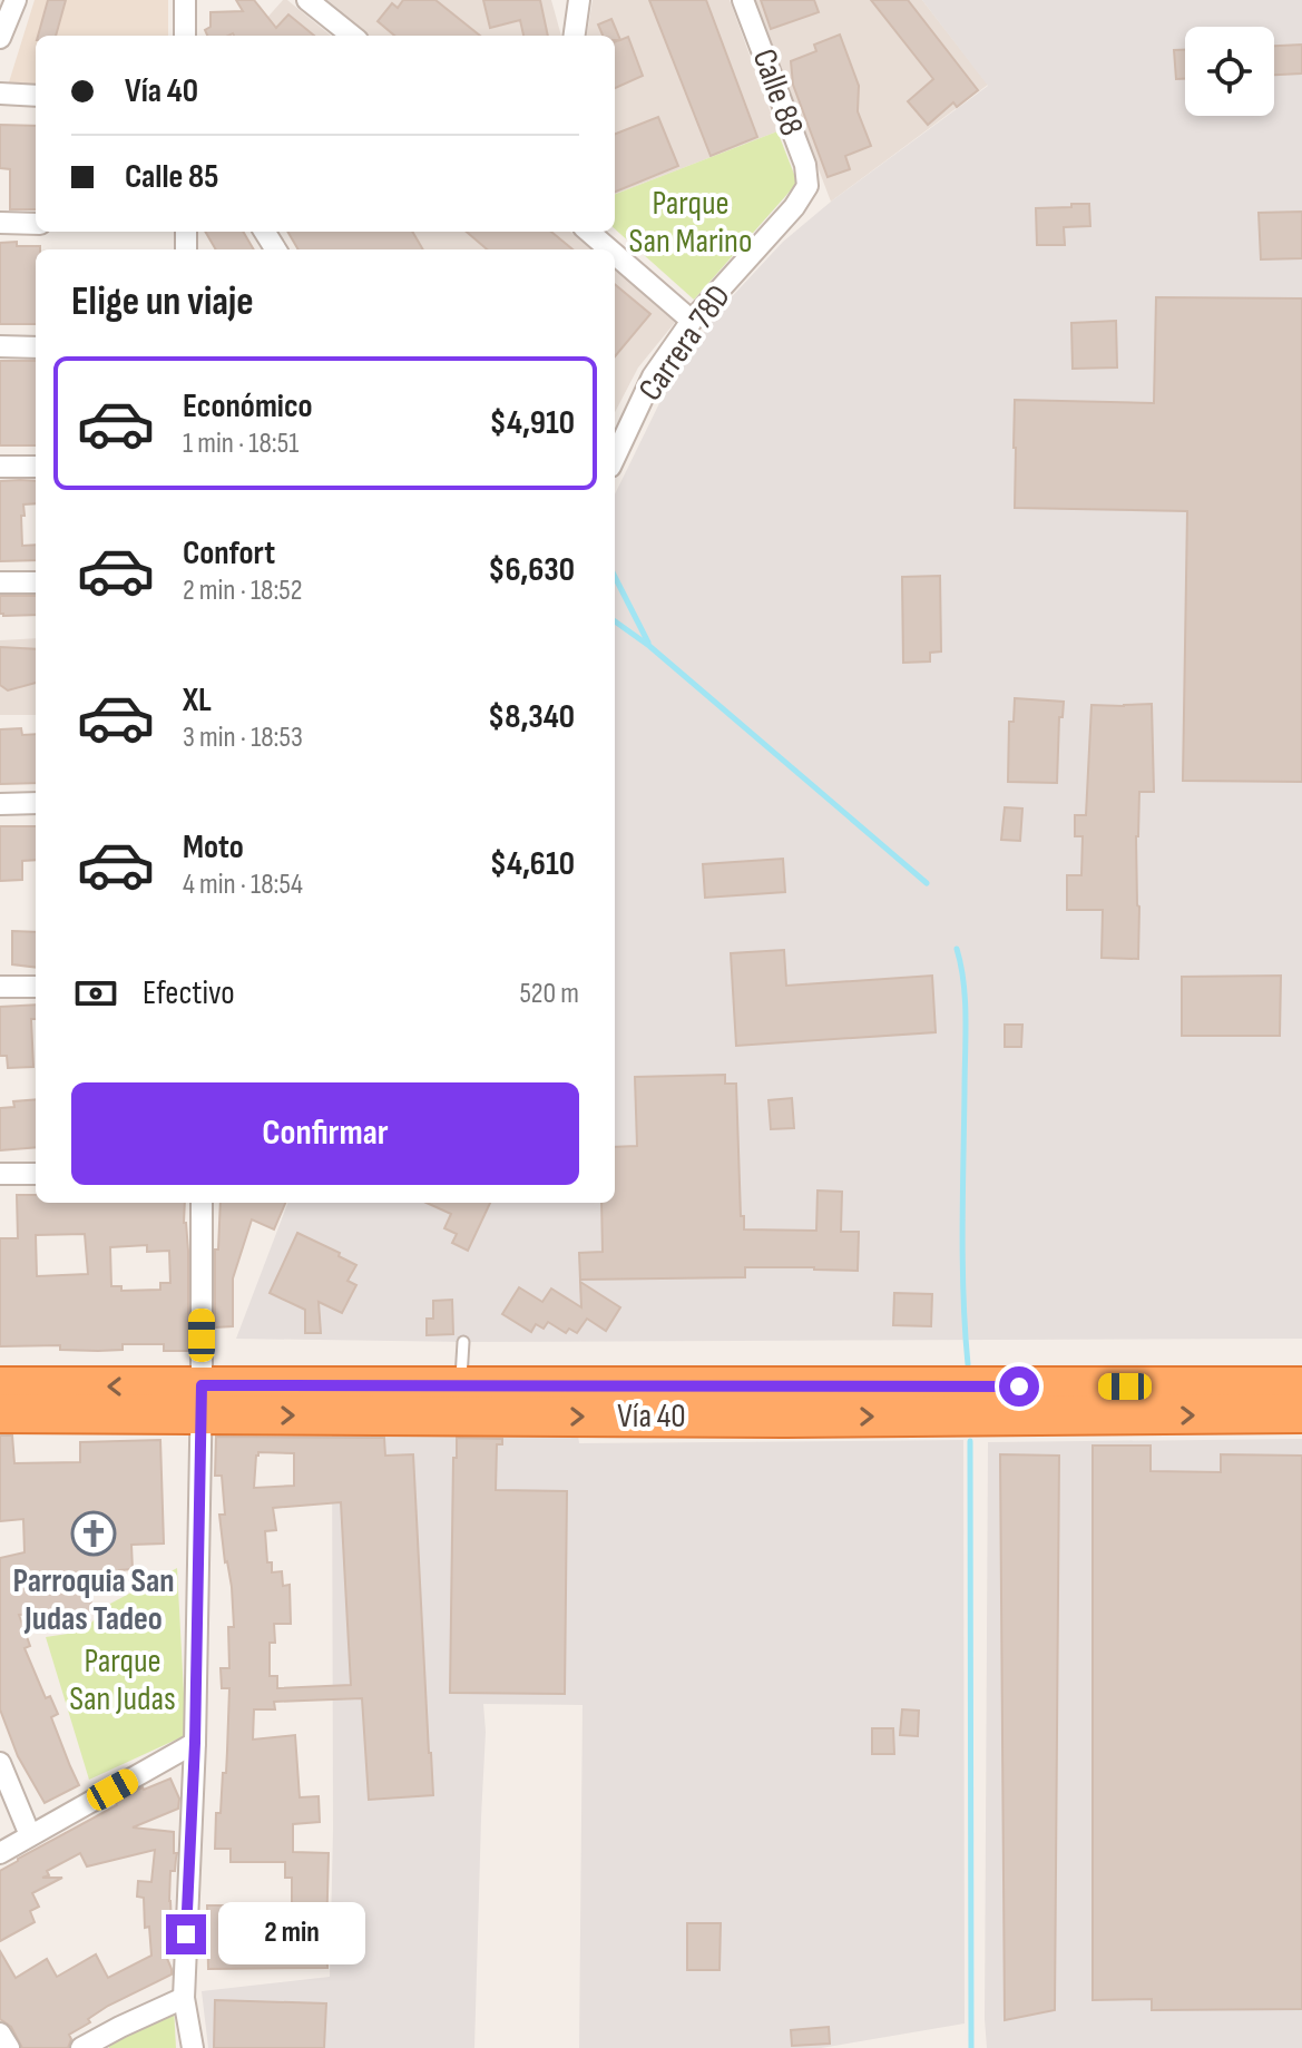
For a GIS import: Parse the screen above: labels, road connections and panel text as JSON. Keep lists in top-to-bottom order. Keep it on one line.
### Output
{"streets":{"highway":["Vía 40"],"street":["Calle 88","Carrera 78D"]},"crossings":[["Calle 88","Carrera 78D"]],"parks":["Parque San Marino","Parque San Judas"],"places":{"church":["Parroquia San Judas Tadeo"]},"page":{"banner":["Vía 40","Calle 85"],"heading":"Elige un viaje","list":[{"name":"Económico","note":"1 min · 18:51","value":"$4,910"},{"name":"Confort","note":"2 min · 18:52","value":"$6,630"},{"name":"XL","note":"3 min · 18:53","value":"$8,340"},{"name":"Moto","note":"4 min · 18:54","value":"$4,610"}],"pay":["Efectivo","520 m"],"buttons":"Confirmar","bubble":"2 min"}}
